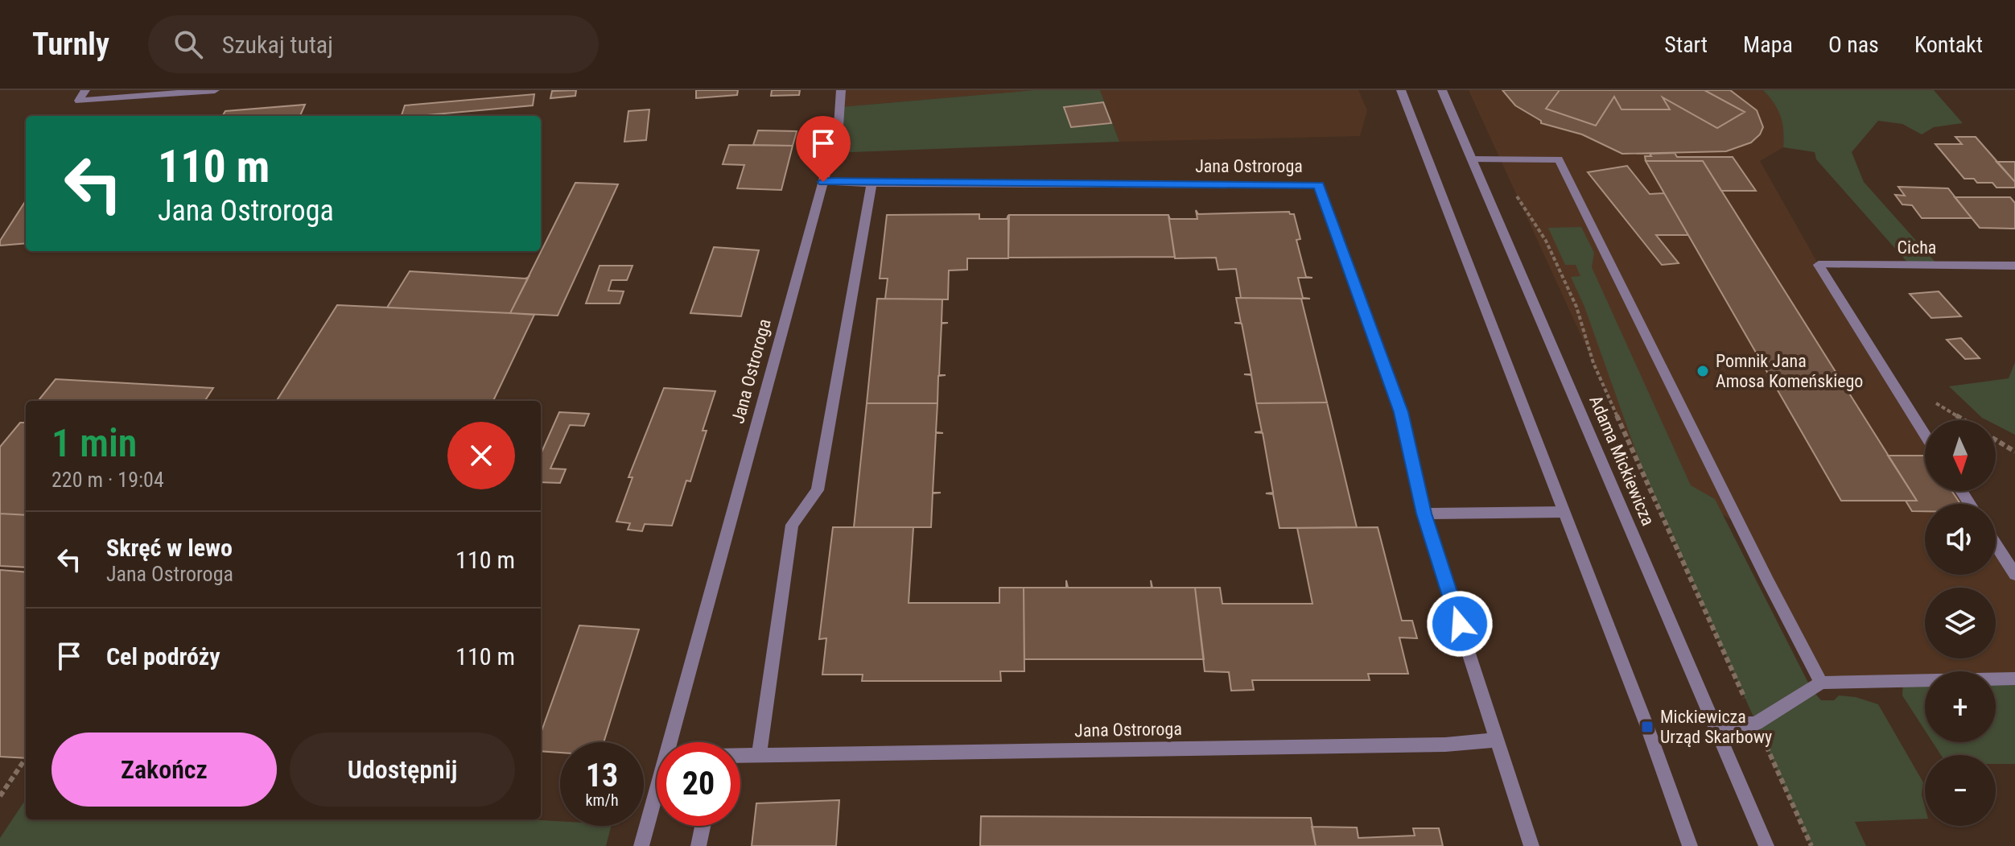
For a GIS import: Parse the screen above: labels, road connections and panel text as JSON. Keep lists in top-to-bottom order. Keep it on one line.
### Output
{"streets":{"street":["Jana Ostroroga","Cicha","Adama Mickiewicza"]},"places":{"other":["Pomnik Jana Amosa Komeńskiego"],"transit":["Mickiewicza Urząd Skarbowy"]},"north":"bottom","page":{"header":"Turnly","search":"Szukaj tutaj","nav":["Start","Mapa","O nas","Kontakt"],"turn":["110 m","Jana Ostroroga"],"heading":["1 min","220 m · 19:04"],"map_buttons":["+","−"],"list":[{"name":"Skręć w lewo","note":"Jana Ostroroga","value":"110 m"},{"name":"Cel podróży","value":"110 m"}],"buttons":["Zakończ","Udostępnij"],"speed":"13 km/h","limit":"20"}}
